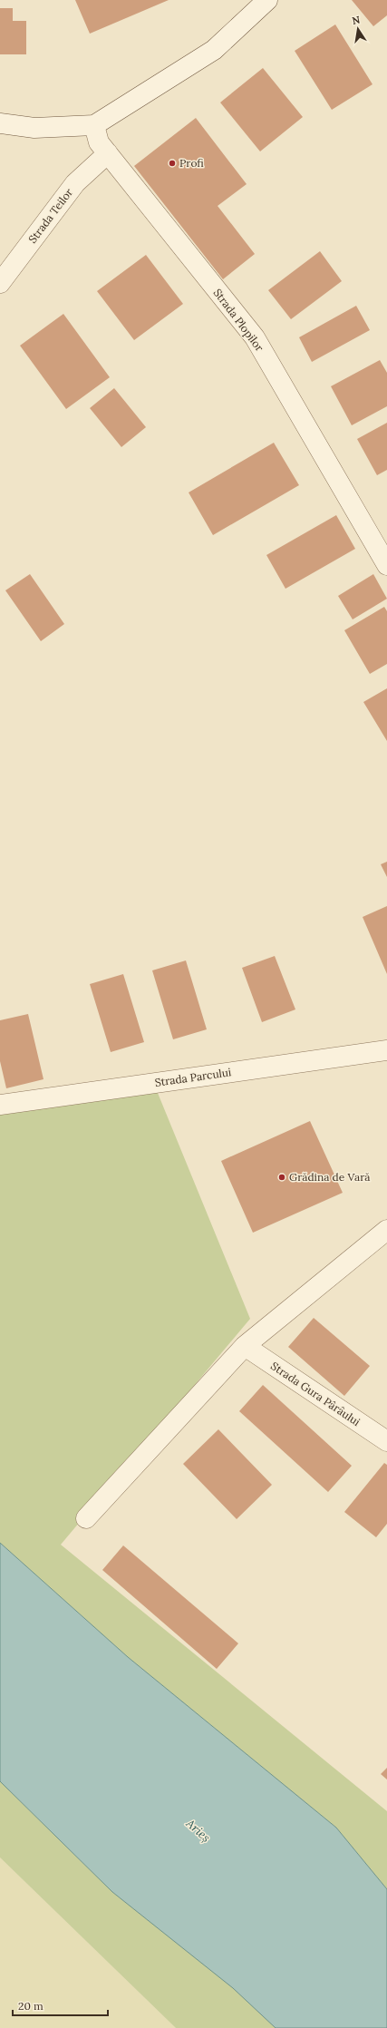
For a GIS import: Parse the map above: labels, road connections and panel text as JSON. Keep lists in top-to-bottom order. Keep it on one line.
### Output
{"streets":{"street":["Strada Teilor","Strada Plopilor","Strada Parcului","Strada Gura Pârâului"]},"crossings":[["Strada Teilor","Strada Plopilor"]],"water":["Arieș"],"places":["Profi","Grădina de Vară"],"scale_bar":"20 m","north":"top"}
